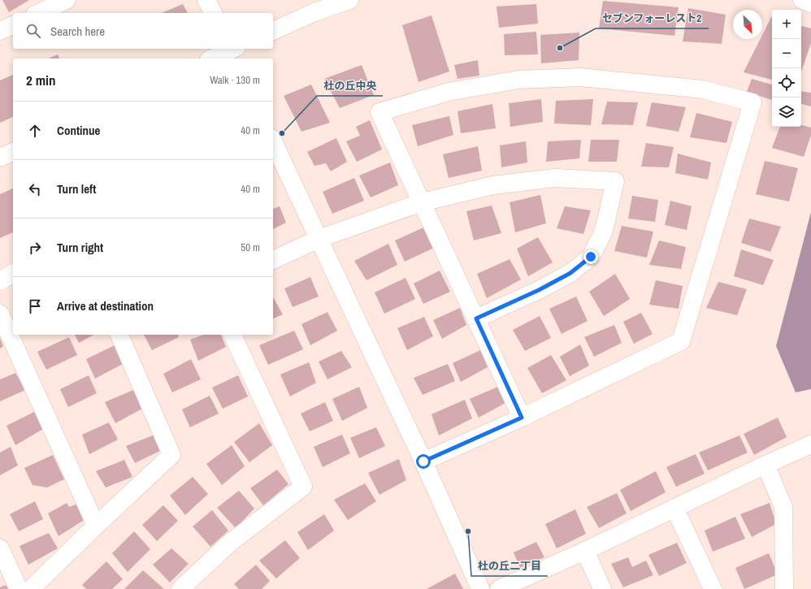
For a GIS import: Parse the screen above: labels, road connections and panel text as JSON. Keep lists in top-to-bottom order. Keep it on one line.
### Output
{"places":["セブンフォーレスト2","杜の丘中央","杜の丘二丁目"],"north":"bottom right","page":{"map_buttons":["+","−"],"search":"Search here","heading":["2 min","Walk · 130 m"],"list":[["Continue","40 m"],["Turn left","40 m"],["Turn right","50 m"],"Arrive at destination"]}}
